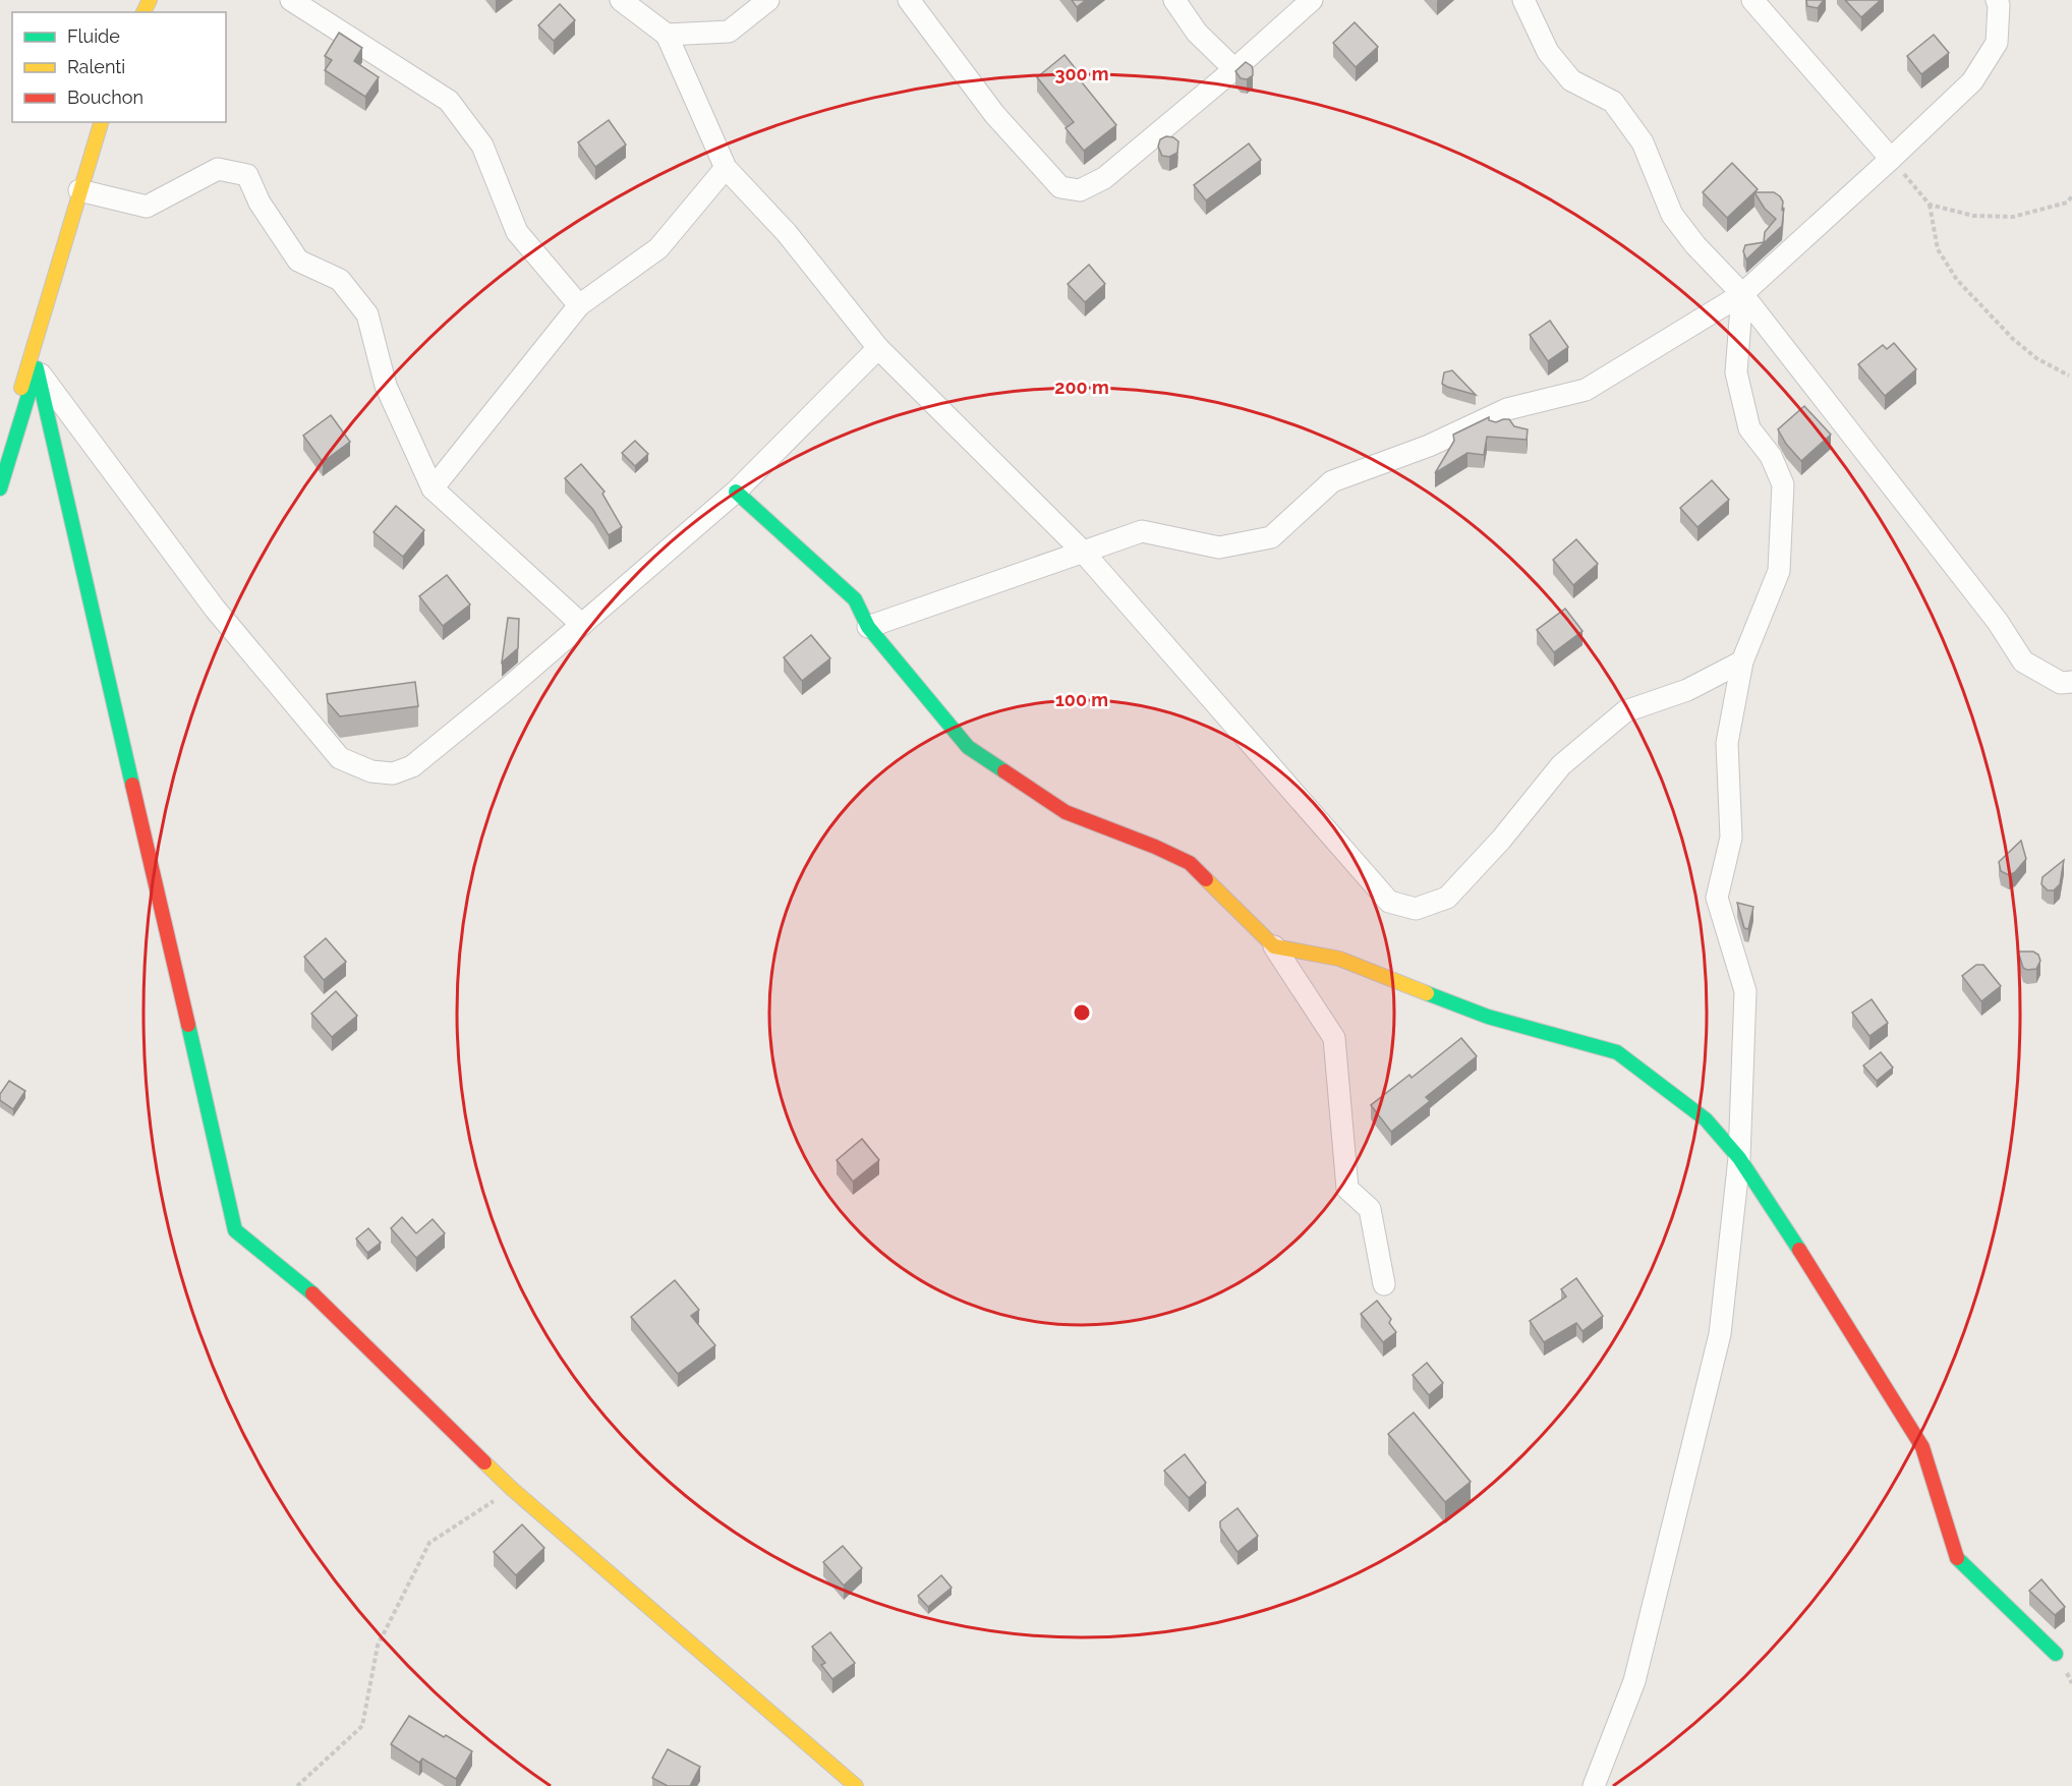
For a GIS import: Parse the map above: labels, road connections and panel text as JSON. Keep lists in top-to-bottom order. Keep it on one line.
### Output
{"legend":["Fluide","Ralenti","Bouchon"],"rings":["300 m","200 m","100 m"]}
